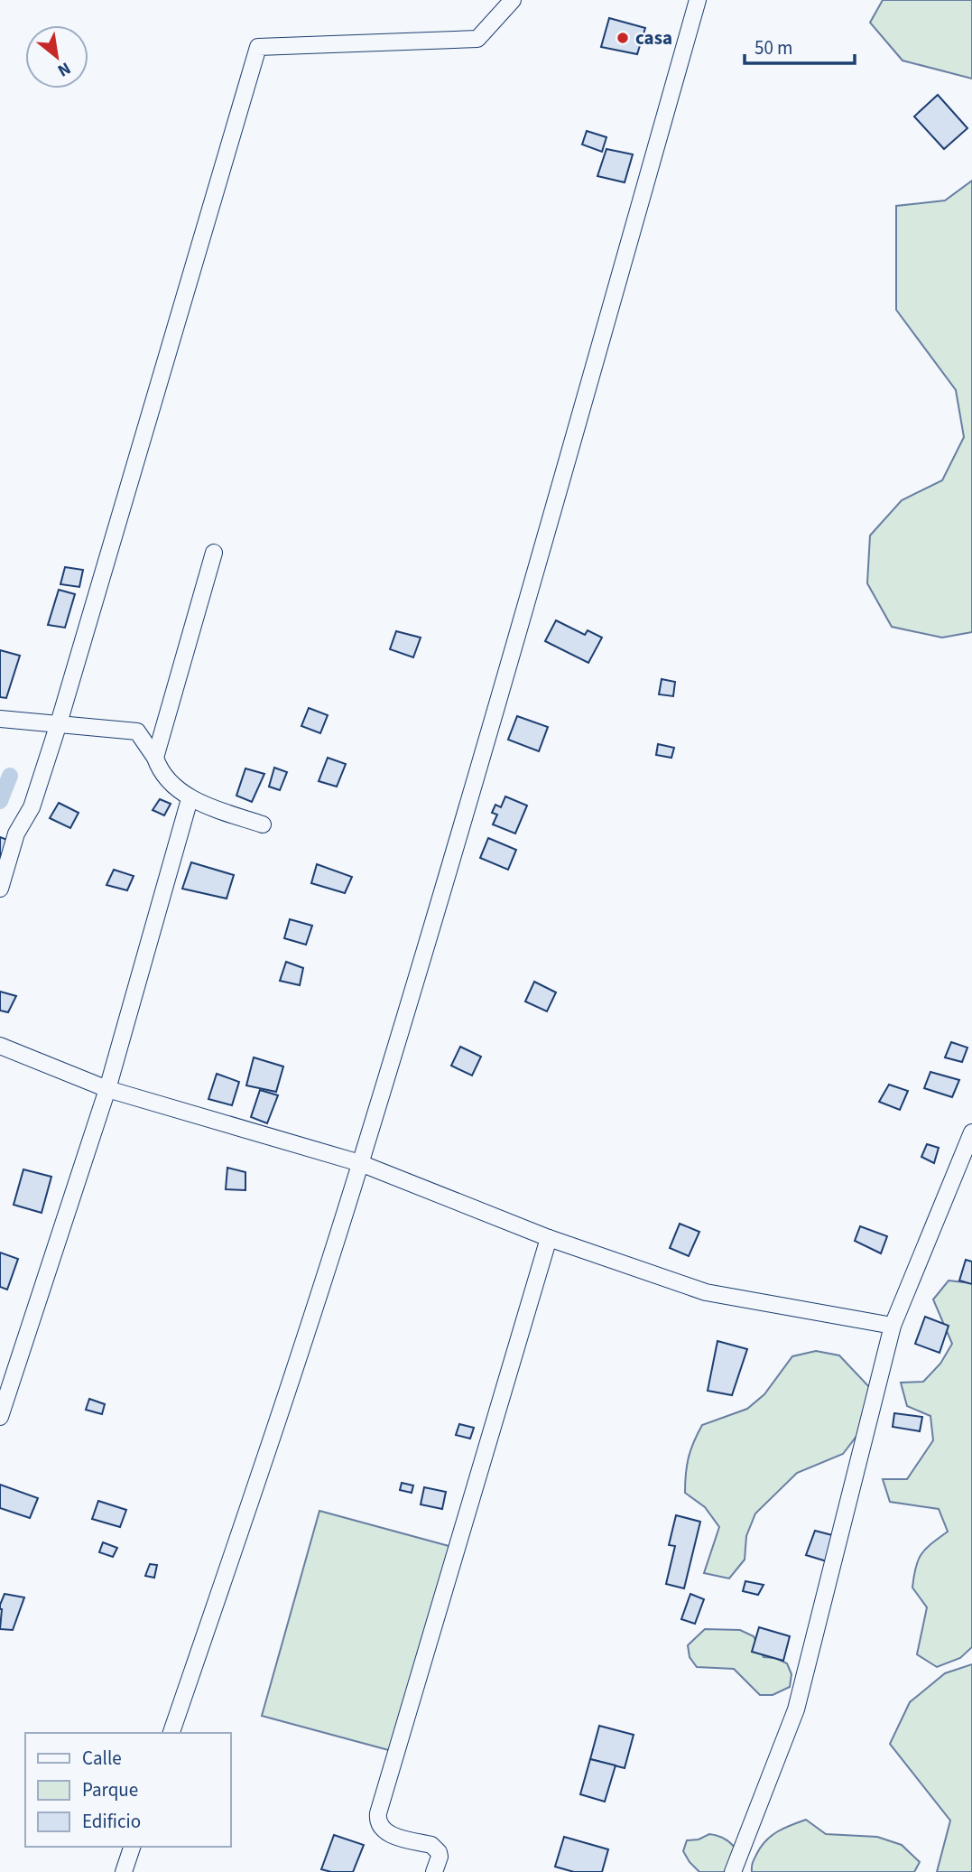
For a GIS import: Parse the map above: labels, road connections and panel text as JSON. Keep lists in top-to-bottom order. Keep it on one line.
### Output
{"places":["casa"],"legend":["Calle","Parque","Edificio"],"scale_bar":"50 m","north":"bottom right"}
